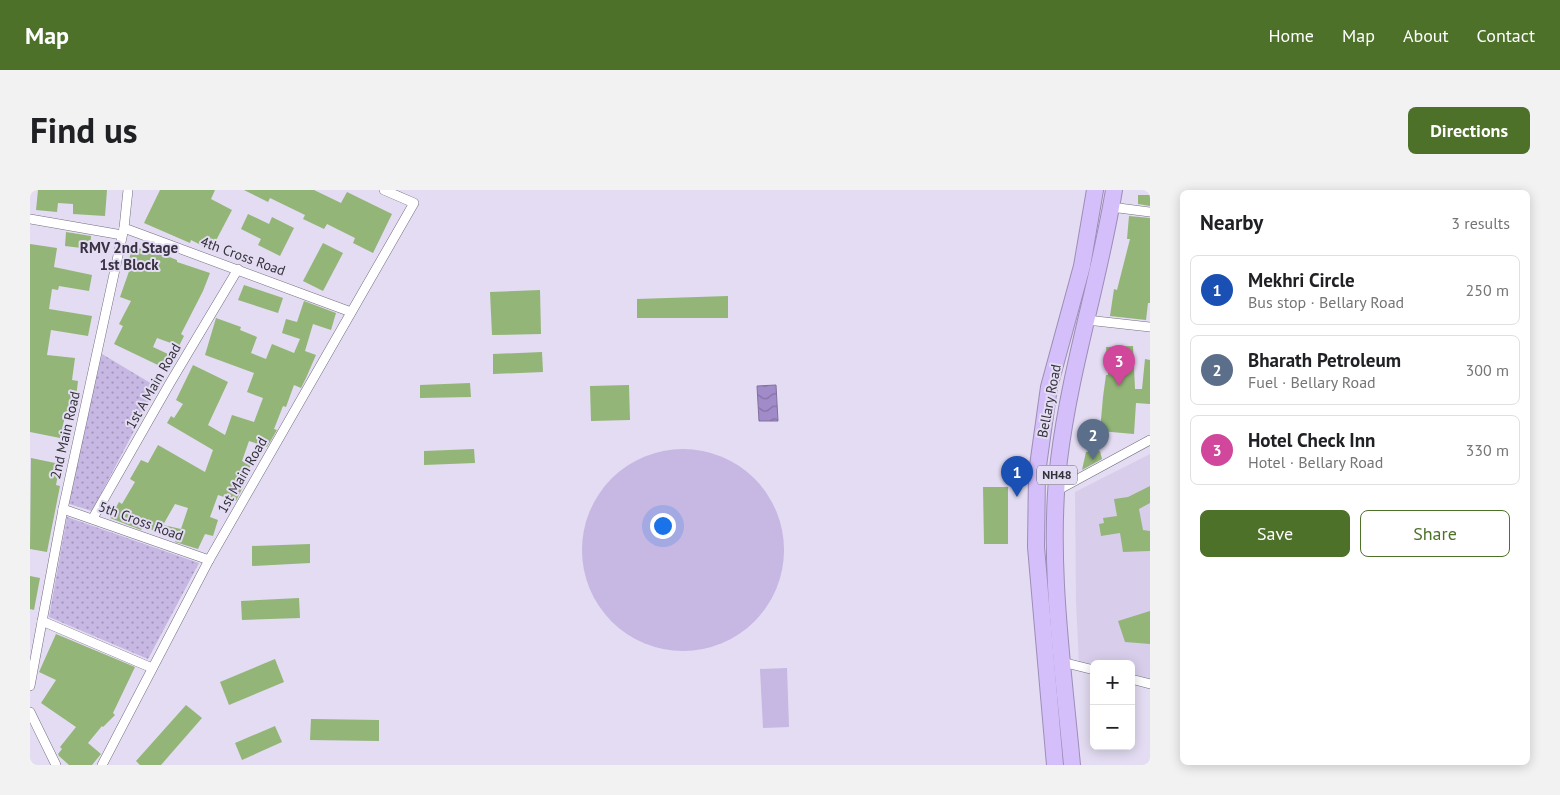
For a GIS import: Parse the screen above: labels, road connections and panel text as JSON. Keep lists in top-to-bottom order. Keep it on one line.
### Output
{"streets":{"highway":["Bellary Road","NH48"],"street":["4th Cross Road","1st A Main Road","2nd Main Road","1st Main Road","5th Cross Road"]},"crossings":[["4th Cross Road","1st A Main Road"],["4th Cross Road","2nd Main Road"],["4th Cross Road","1st Main Road"],["1st A Main Road","5th Cross Road"],["2nd Main Road","5th Cross Road"],["1st Main Road","5th Cross Road"]],"districts":["RMV 2nd Stage 1st Block"],"page":{"header":"Map","nav":["Home","Map","About","Contact"],"title":"Find us","buttons":["Directions",["Save","Share"]],"heading":["Nearby","3 results"],"list":[{"mark":"1","name":"Mekhri Circle","note":"Bus stop · Bellary Road","value":"250 m"},{"mark":"2","name":"Bharath Petroleum","note":"Fuel · Bellary Road","value":"300 m"},{"mark":"3","name":"Hotel Check Inn","note":"Hotel · Bellary Road","value":"330 m"}],"pins":["3","2","1"],"map_buttons":["+","−"]}}
